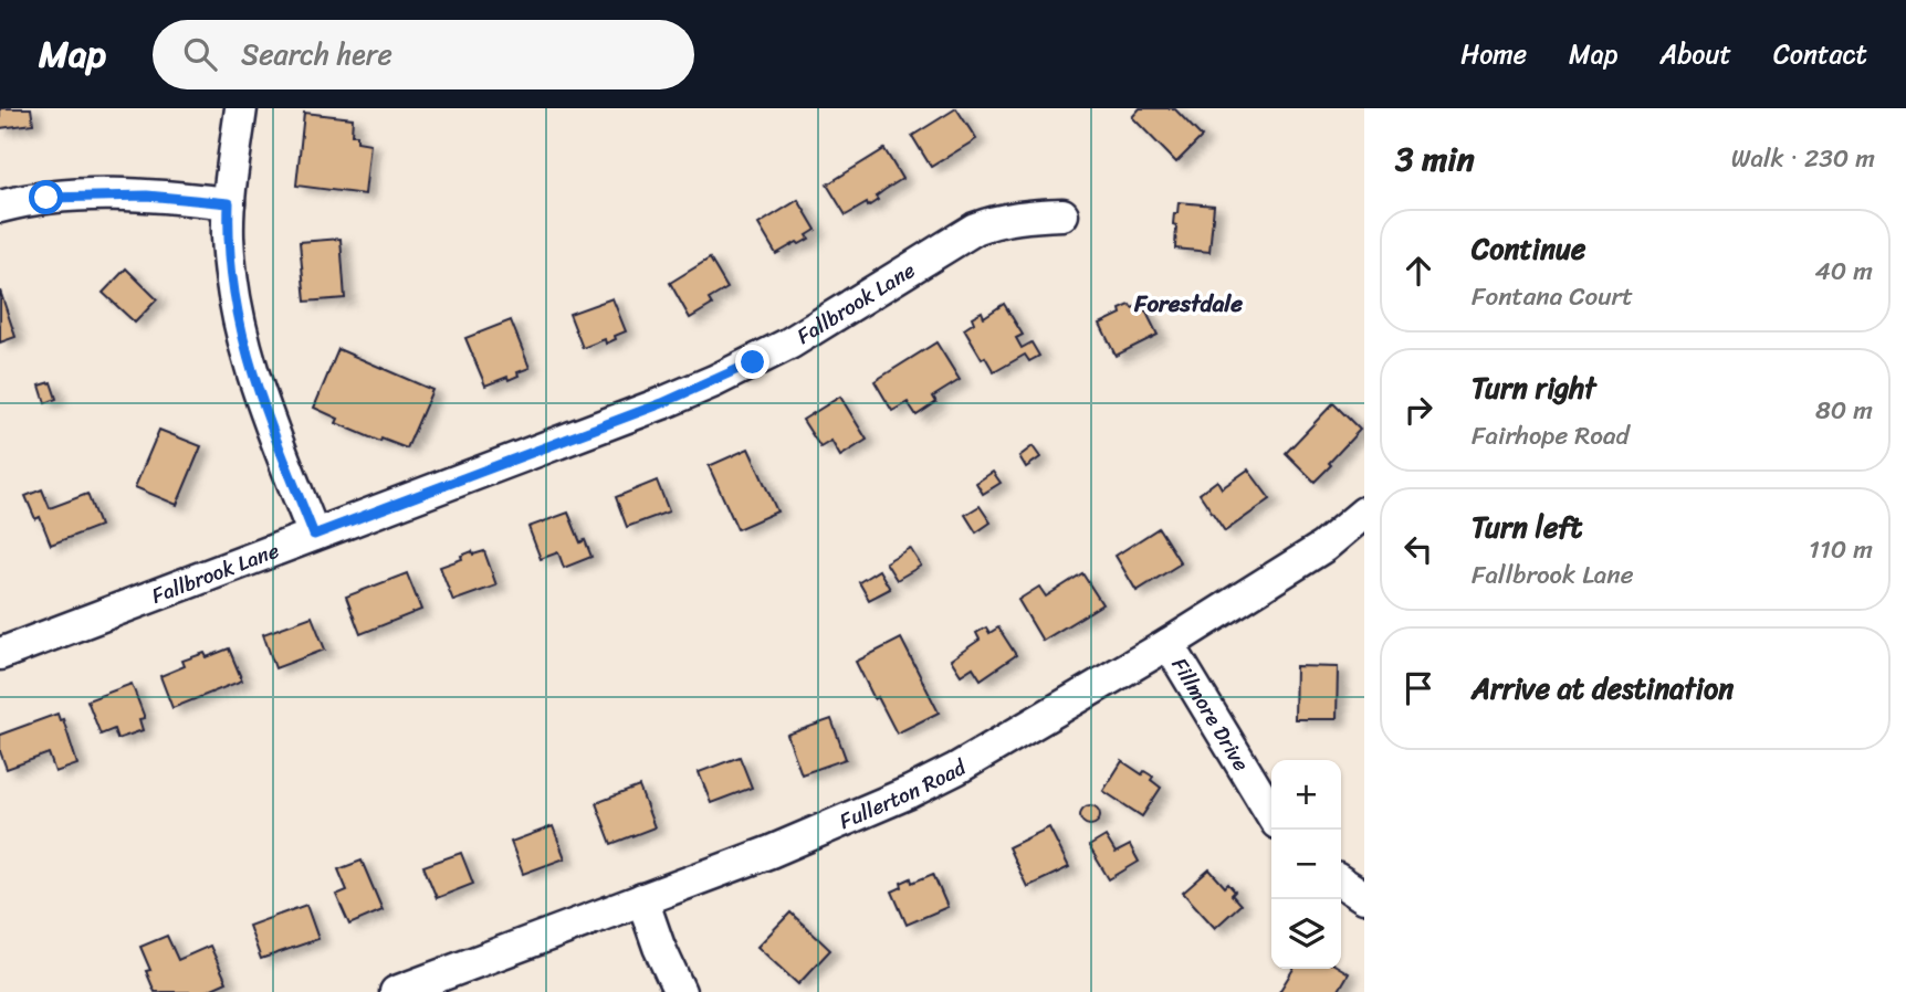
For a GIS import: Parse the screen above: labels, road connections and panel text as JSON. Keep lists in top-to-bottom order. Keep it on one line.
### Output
{"streets":{"street":["Fallbrook Lane","Fillmore Drive","Fullerton Road"]},"crossings":[["Fillmore Drive","Fullerton Road"]],"districts":["Forestdale"],"page":{"header":"Map","search":"Search here","nav":["Home","Map","About","Contact"],"heading":["3 min","Walk · 230 m"],"list":[["Continue","Fontana Court","40 m"],["Turn right","Fairhope Road","80 m"],["Turn left","Fallbrook Lane","110 m"],"Arrive at destination"],"map_buttons":["+","−"]}}
